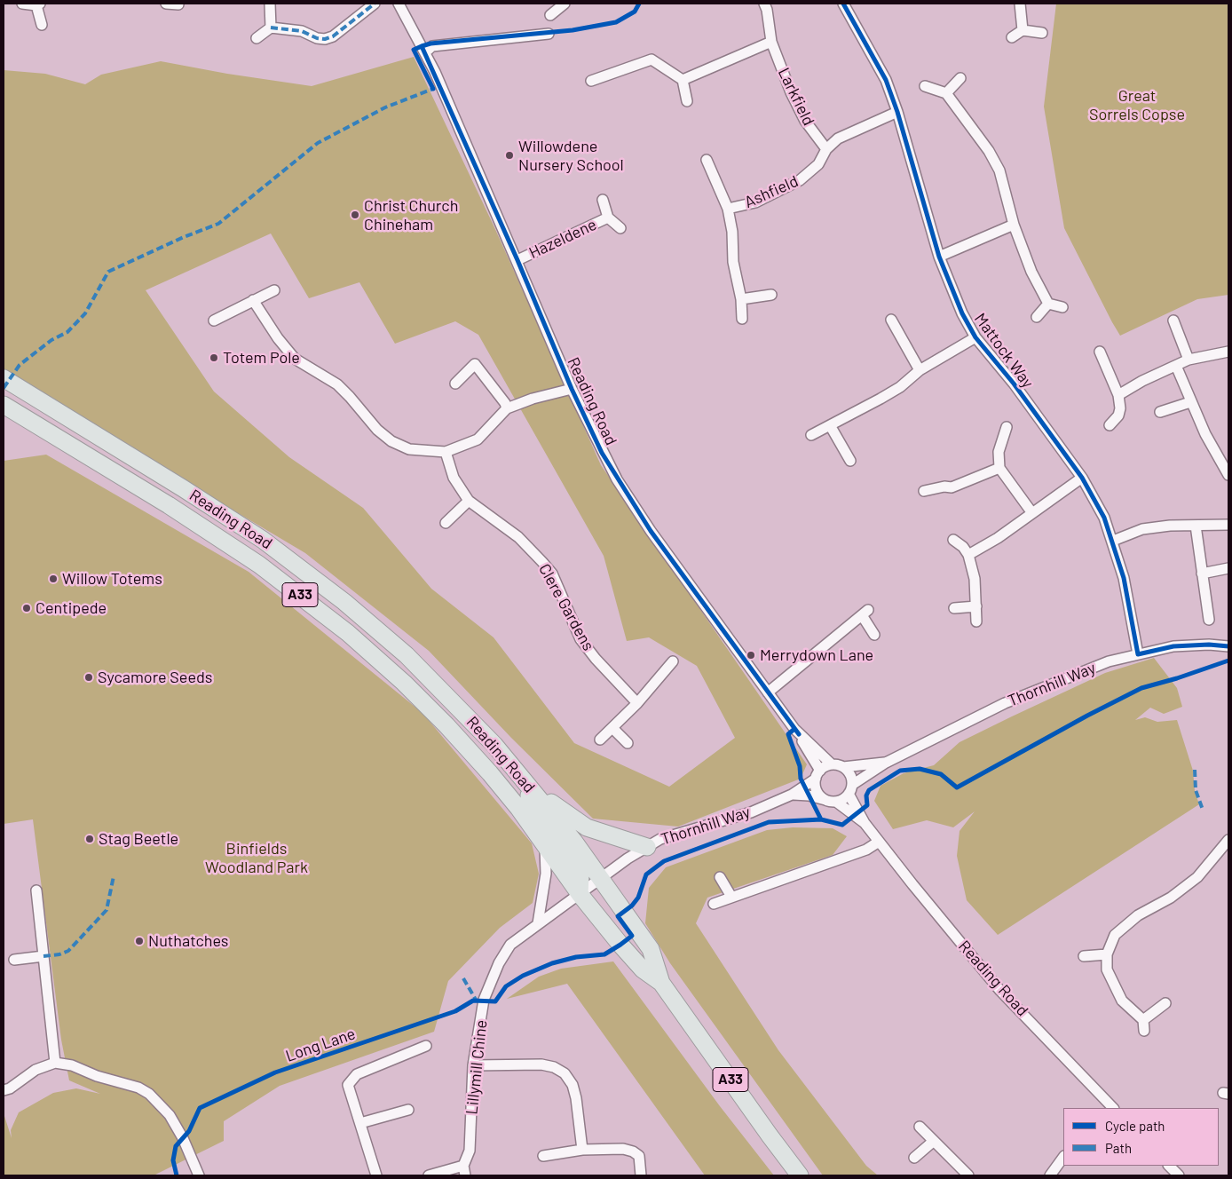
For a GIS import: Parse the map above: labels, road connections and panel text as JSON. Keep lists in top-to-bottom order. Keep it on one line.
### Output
{"streets":{"highway":["Reading Road","A33"],"street":["Larkfield","Ashfield","Hazeldene","Mattock Way","Clere Gardens","Thornhill Way","Lillymill Chine"],"cycle path":["Long Lane"]},"crossings":[["Larkfield","Ashfield"],["Ashfield","Mattock Way"],["Hazeldene","Reading Road"],["Mattock Way","Thornhill Way"],["Reading Road","Thornhill Way"],["Reading Road","Lillymill Chine"],["Thornhill Way","Lillymill Chine"]],"parks":["Great Sorrels Copse","Binfields Woodland Park"],"places":["Willowdene Nursery School","Christ Church Chineham","Totem Pole","Willow Totems","Centipede","Merrydown Lane","Sycamore Seeds","Stag Beetle","Nuthatches"],"legend":["Cycle path","Path"]}
